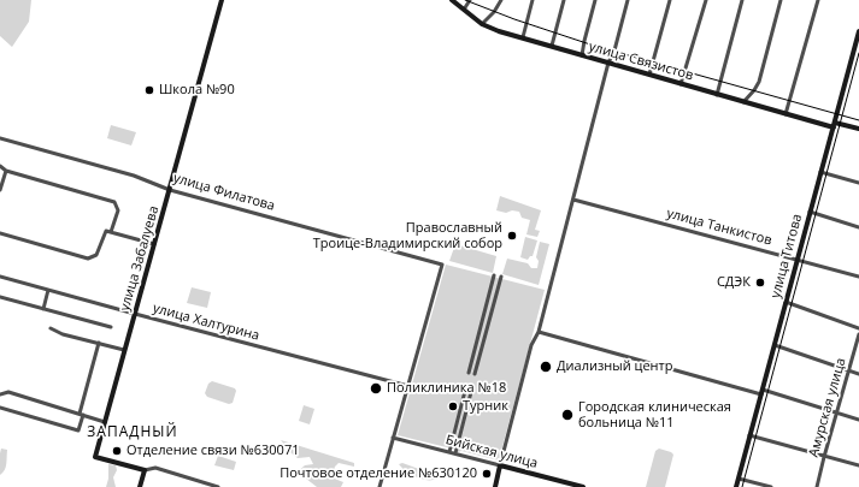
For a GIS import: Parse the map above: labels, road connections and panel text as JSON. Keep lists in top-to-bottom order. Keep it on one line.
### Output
{"streets":{"street":["улица Связистов","улица Филатова","улица Танкистов","улица Титова","улица Забалуева","улица Халтурина","Амурская улица","Бийская улица"]},"crossings":[["улица Связистов","улица Титова"],["улица Филатова","улица Забалуева"],["улица Филатова","улица Халтурина"],["улица Танкистов","улица Титова"],["улица Забалуева","улица Халтурина"]],"districts":["ЗАПАДНЫЙ"],"places":["Школа №90","Православный Троице-Владимирский собор","СДЭК","Диализный центр","Поликлиника №18","Турник","Городская клиническая больница №11","Отделение связи №630071","Почтовое отделение №630120"]}
